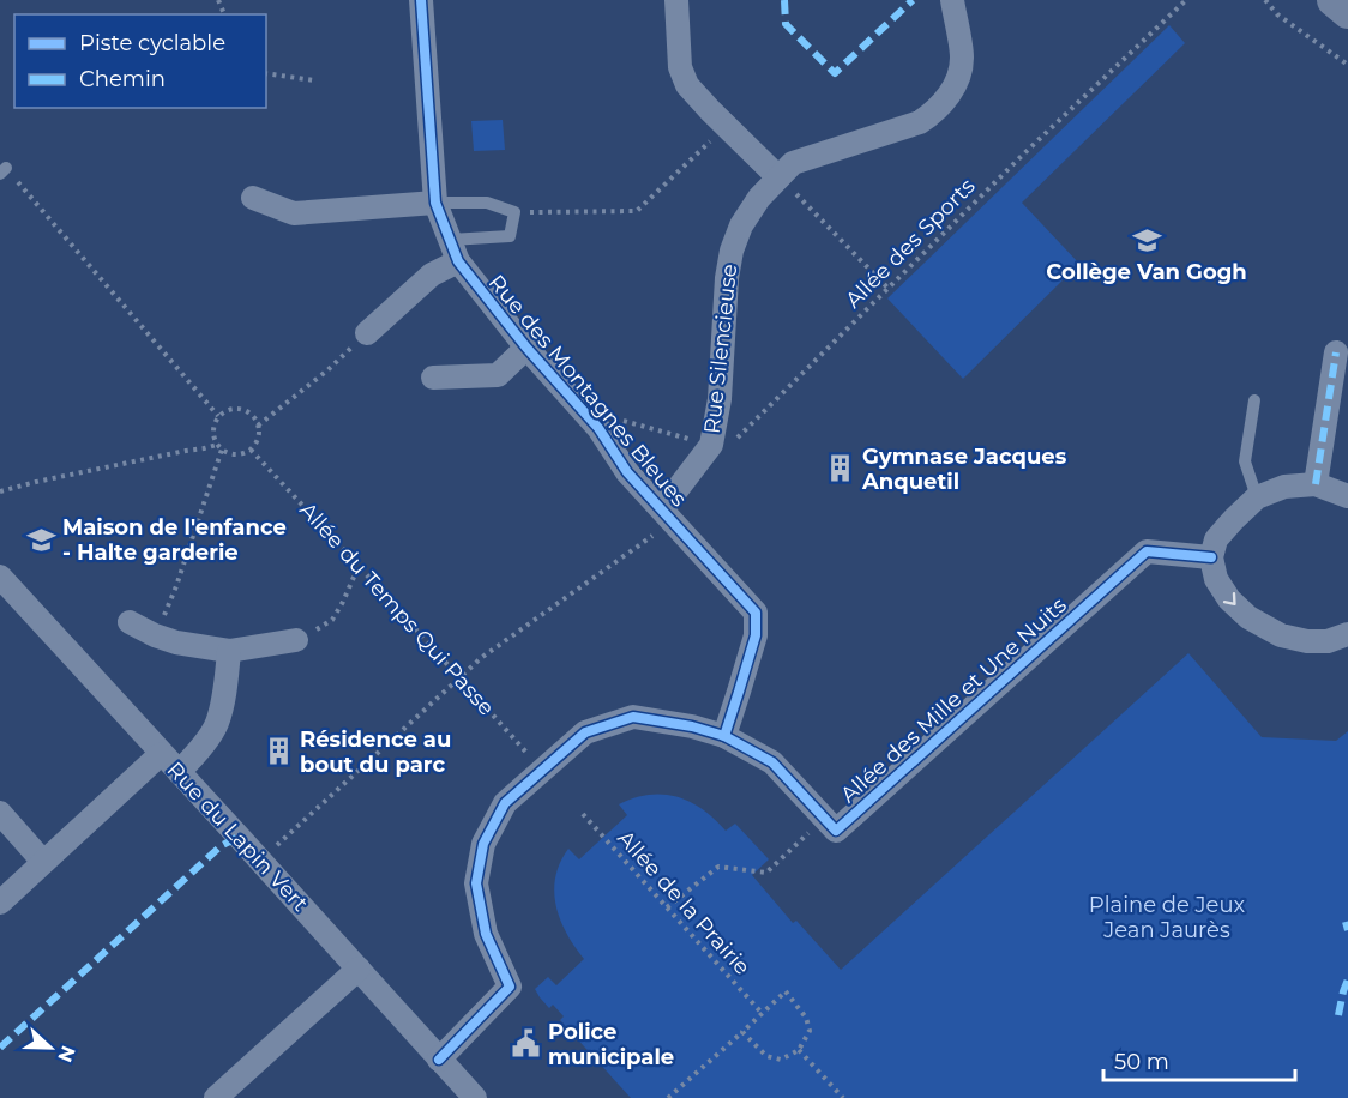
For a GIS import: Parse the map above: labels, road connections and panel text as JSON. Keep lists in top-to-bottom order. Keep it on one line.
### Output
{"streets":{"street":["Rue Silencieuse","Rue des Montagnes Bleues","Allée des Mille et Une Nuits","Rue du Lapin Vert"],"path":["Allée des Sports","Allée du Temps Qui Passe","Allée de la Prairie"]},"crossings":[["Allée des Sports","Rue Silencieuse"],["Rue Silencieuse","Rue des Montagnes Bleues"],["Rue des Montagnes Bleues","Allée des Mille et Une Nuits"],["Allée du Temps Qui Passe","Allée des Mille et Une Nuits"],["Allée des Mille et Une Nuits","Rue du Lapin Vert"]],"parks":["Plaine de Jeux Jean Jaurès"],"places":{"school or university":["Collège Van Gogh","Maison de l'enfance - Halte garderie"],"building":["Gymnase Jacques Anquetil","Résidence au bout du parc"],"public building":["Police municipale"]},"legend":["Piste cyclable","Chemin"],"scale_bar":"50 m","north":"right"}
